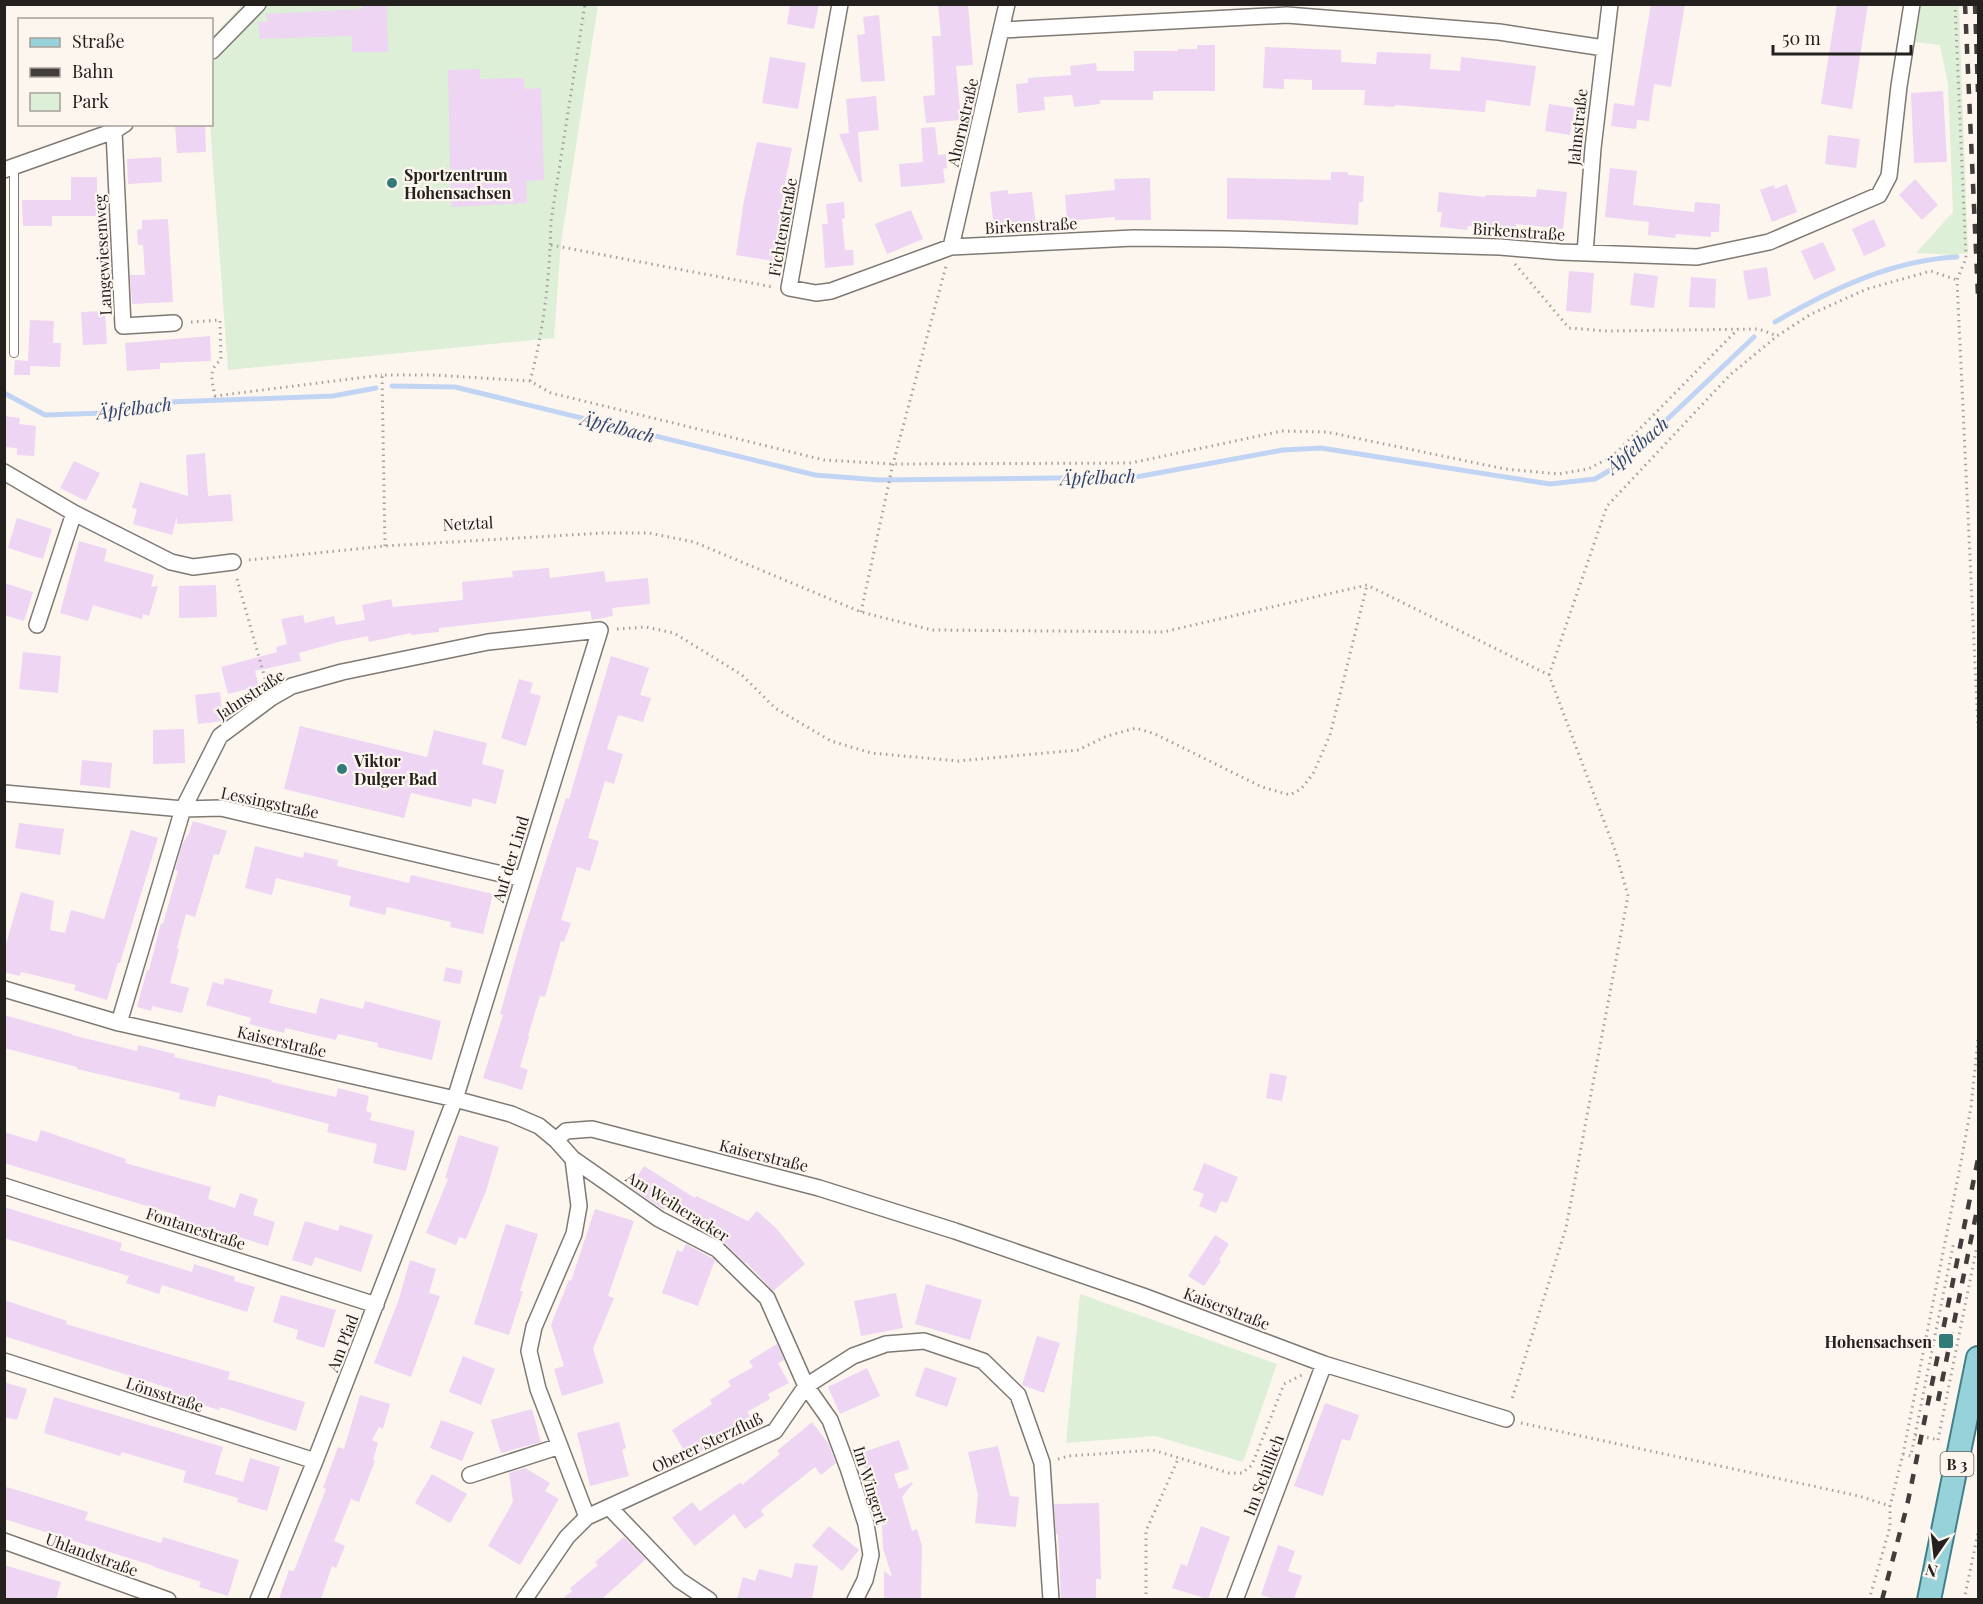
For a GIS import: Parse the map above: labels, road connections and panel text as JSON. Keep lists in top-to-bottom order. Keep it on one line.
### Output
{"streets":{"main road":["B 3"],"street":["Ahornstraße","Jahnstraße","Birkenstraße","Fichtenstraße","Langewiesenweg","Lessingstraße","Auf der Lind","Kaiserstraße","Am Weiheracker","Fontanestraße","Am Pfad","Lönsstraße","Oberer Sterzfluß","Im Schillich","Im Wingert","Uhlandstraße"],"path":["Netztal"]},"crossings":[["Ahornstraße","Birkenstraße"],["Ahornstraße","Fichtenstraße"],["Jahnstraße","Birkenstraße"],["Jahnstraße","Lessingstraße"],["Jahnstraße","Auf der Lind"],["Jahnstraße","Kaiserstraße"],["Birkenstraße","Fichtenstraße"],["Lessingstraße","Auf der Lind"],["Auf der Lind","Kaiserstraße"],["Auf der Lind","Am Pfad"],["Kaiserstraße","Am Weiheracker"],["Kaiserstraße","Am Pfad"],["Kaiserstraße","Im Schillich"],["Am Weiheracker","Oberer Sterzfluß"],["Am Weiheracker","Im Wingert"],["Fontanestraße","Am Pfad"],["Am Pfad","Lönsstraße"],["Oberer Sterzfluß","Im Wingert"]],"water":["Äpfelbach"],"places":{"other":["Sportzentrum Hohensachsen","Viktor Dulger Bad"],"transit":["Hohensachsen"]},"legend":["Straße","Bahn","Park"],"scale_bar":"50 m","north":"bottom"}
